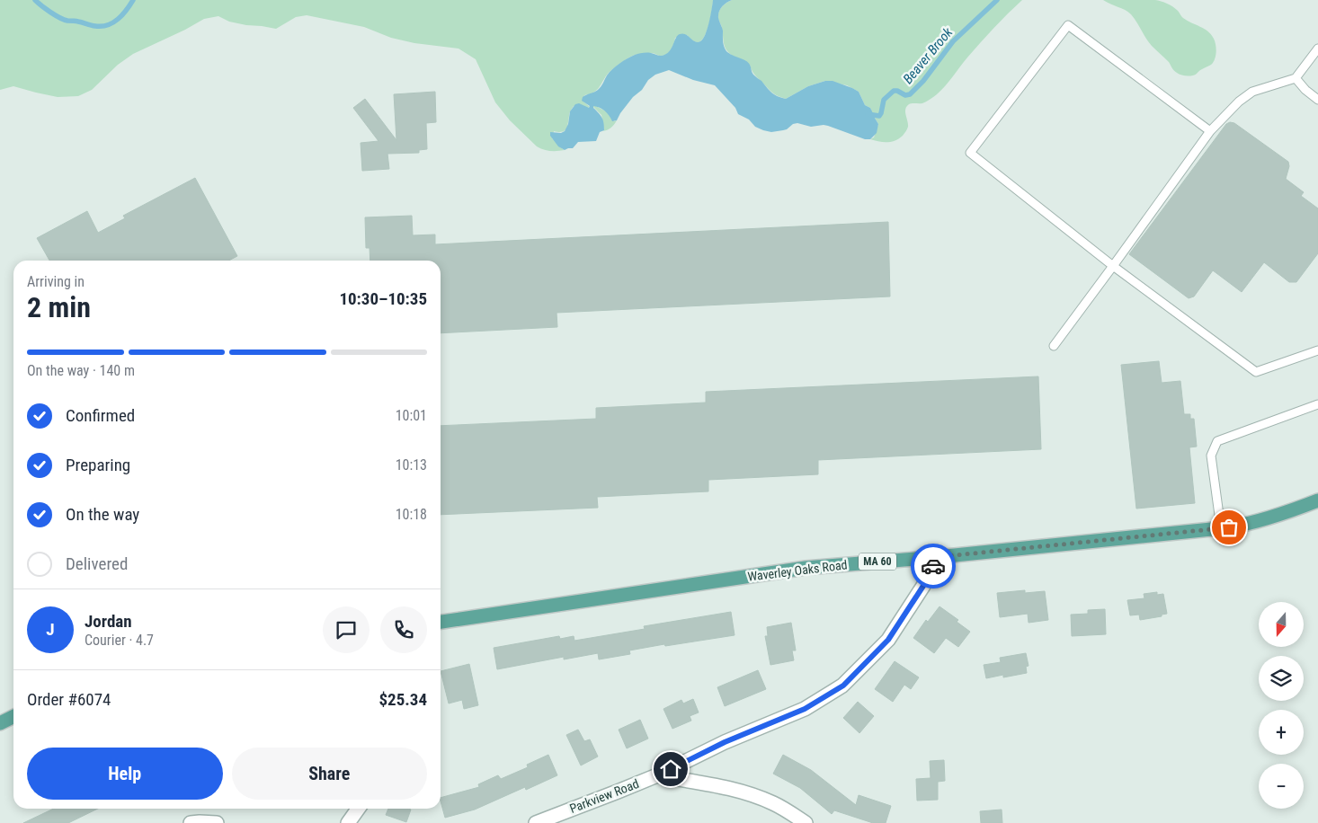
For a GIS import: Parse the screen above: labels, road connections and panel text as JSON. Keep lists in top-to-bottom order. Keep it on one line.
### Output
{"streets":{"main road":["MA 60","Waverley Oaks Road"],"street":["Parkview Road"]},"crossings":[["Waverley Oaks Road","Parkview Road"]],"water":["Beaver Brook"],"north":"bottom","page":{"heading":["2 min","Arriving in","10:30–10:35"],"panel":["Jordan","Courier · 4.7","Order #6074","$25.34"],"bar":"On the way · 140 m","list":[["Confirmed","10:01"],["Preparing","10:13"],["On the way","10:18"],"Delivered"],"map_buttons":["+","−"],"round":"J","buttons":["Help","Share"]}}
